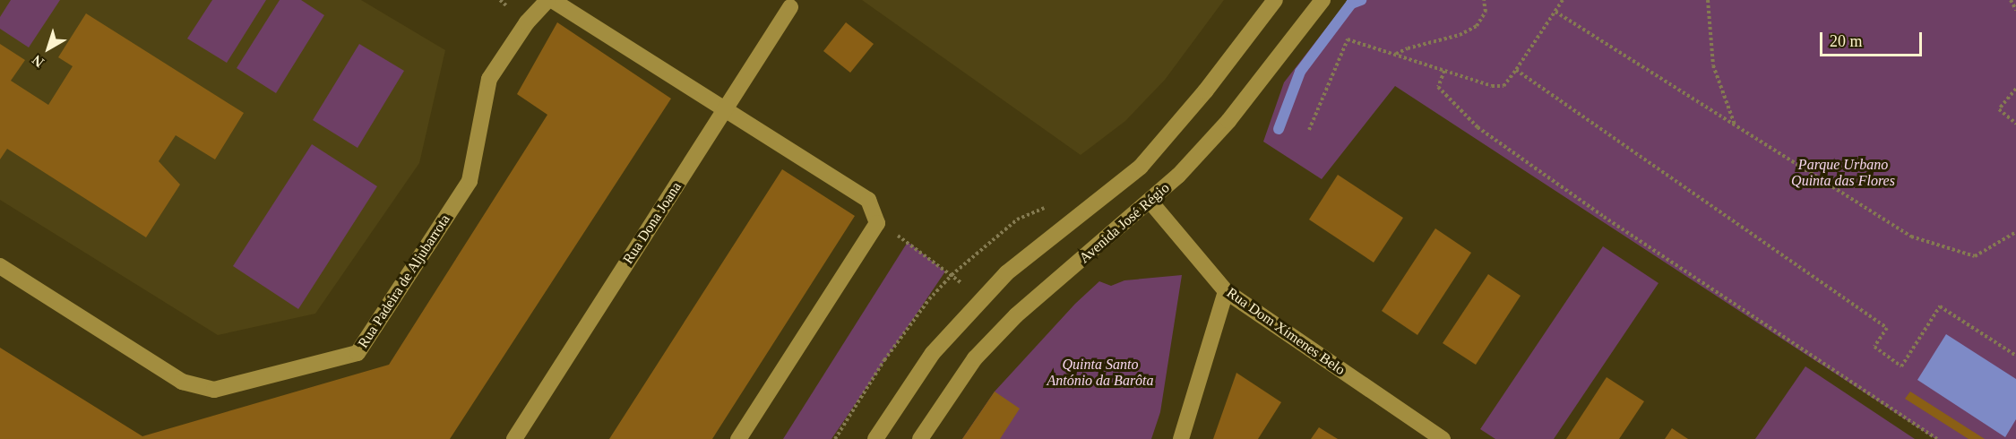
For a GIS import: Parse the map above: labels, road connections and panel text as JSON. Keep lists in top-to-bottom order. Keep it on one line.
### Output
{"streets":{"street":["Rua Dona Joana","Avenida José Régio","Rua Padeira de Aljubarrota","Rua Dom Ximenes Belo"]},"crossings":[["Avenida José Régio","Rua Dom Ximenes Belo"]],"parks":["Parque Urbano Quinta das Flores","Quinta Santo António da Barôta"],"scale_bar":"20 m","north":"bottom left"}
